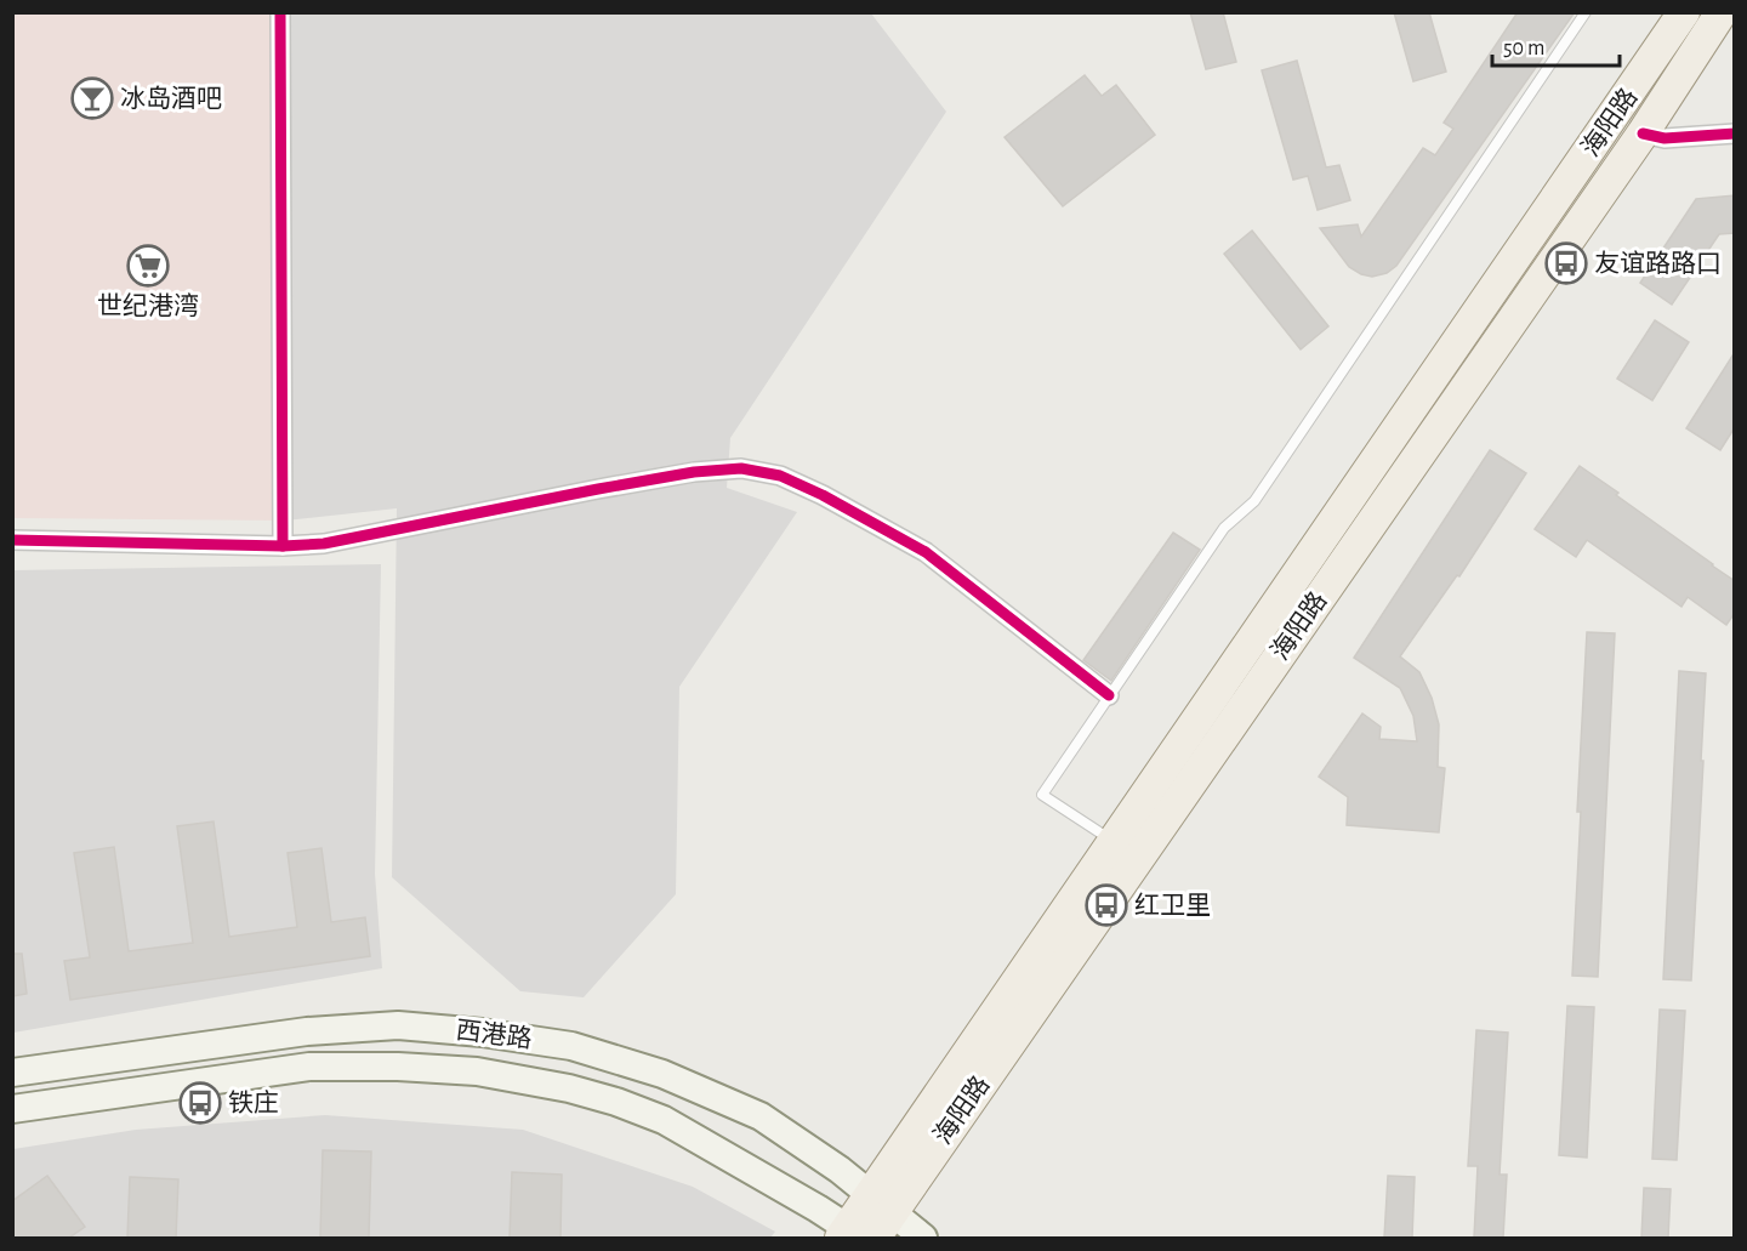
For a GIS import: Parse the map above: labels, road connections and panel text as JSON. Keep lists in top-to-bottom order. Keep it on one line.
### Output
{"streets":{"main road":["海阳路","西港路"]},"crossings":[["海阳路","西港路"]],"places":{"bar":["冰岛酒吧"],"bus stop":["友谊路路口","红卫里","铁庄"],"supermarket":["世纪港湾"]},"scale_bar":"50 m"}
